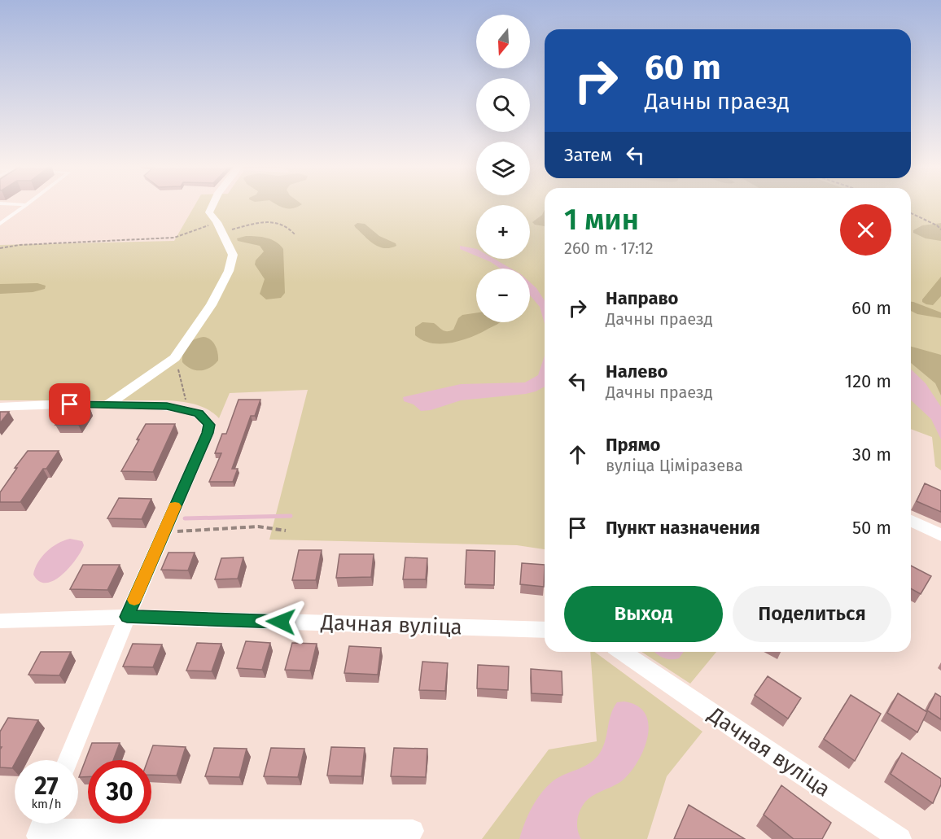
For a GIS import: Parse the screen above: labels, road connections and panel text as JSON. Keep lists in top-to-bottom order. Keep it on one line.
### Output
{"streets":{"street":["Дачная вуліца"]},"north":"bottom","page":{"map_buttons":["+","−"],"turn":["60 m","Дачны праезд"],"then":"Затем","heading":["1 мин","260 m · 17:12"],"list":[{"name":"Направо","note":"Дачны праезд","value":"60 m"},{"name":"Налево","note":"Дачны праезд","value":"120 m"},{"name":"Прямо","note":"вуліца Ціміразева","value":"30 m"},{"name":"Пункт назначения","value":"50 m"}],"buttons":["Выход","Поделиться"],"speed":"27 km/h","limit":"30"}}
